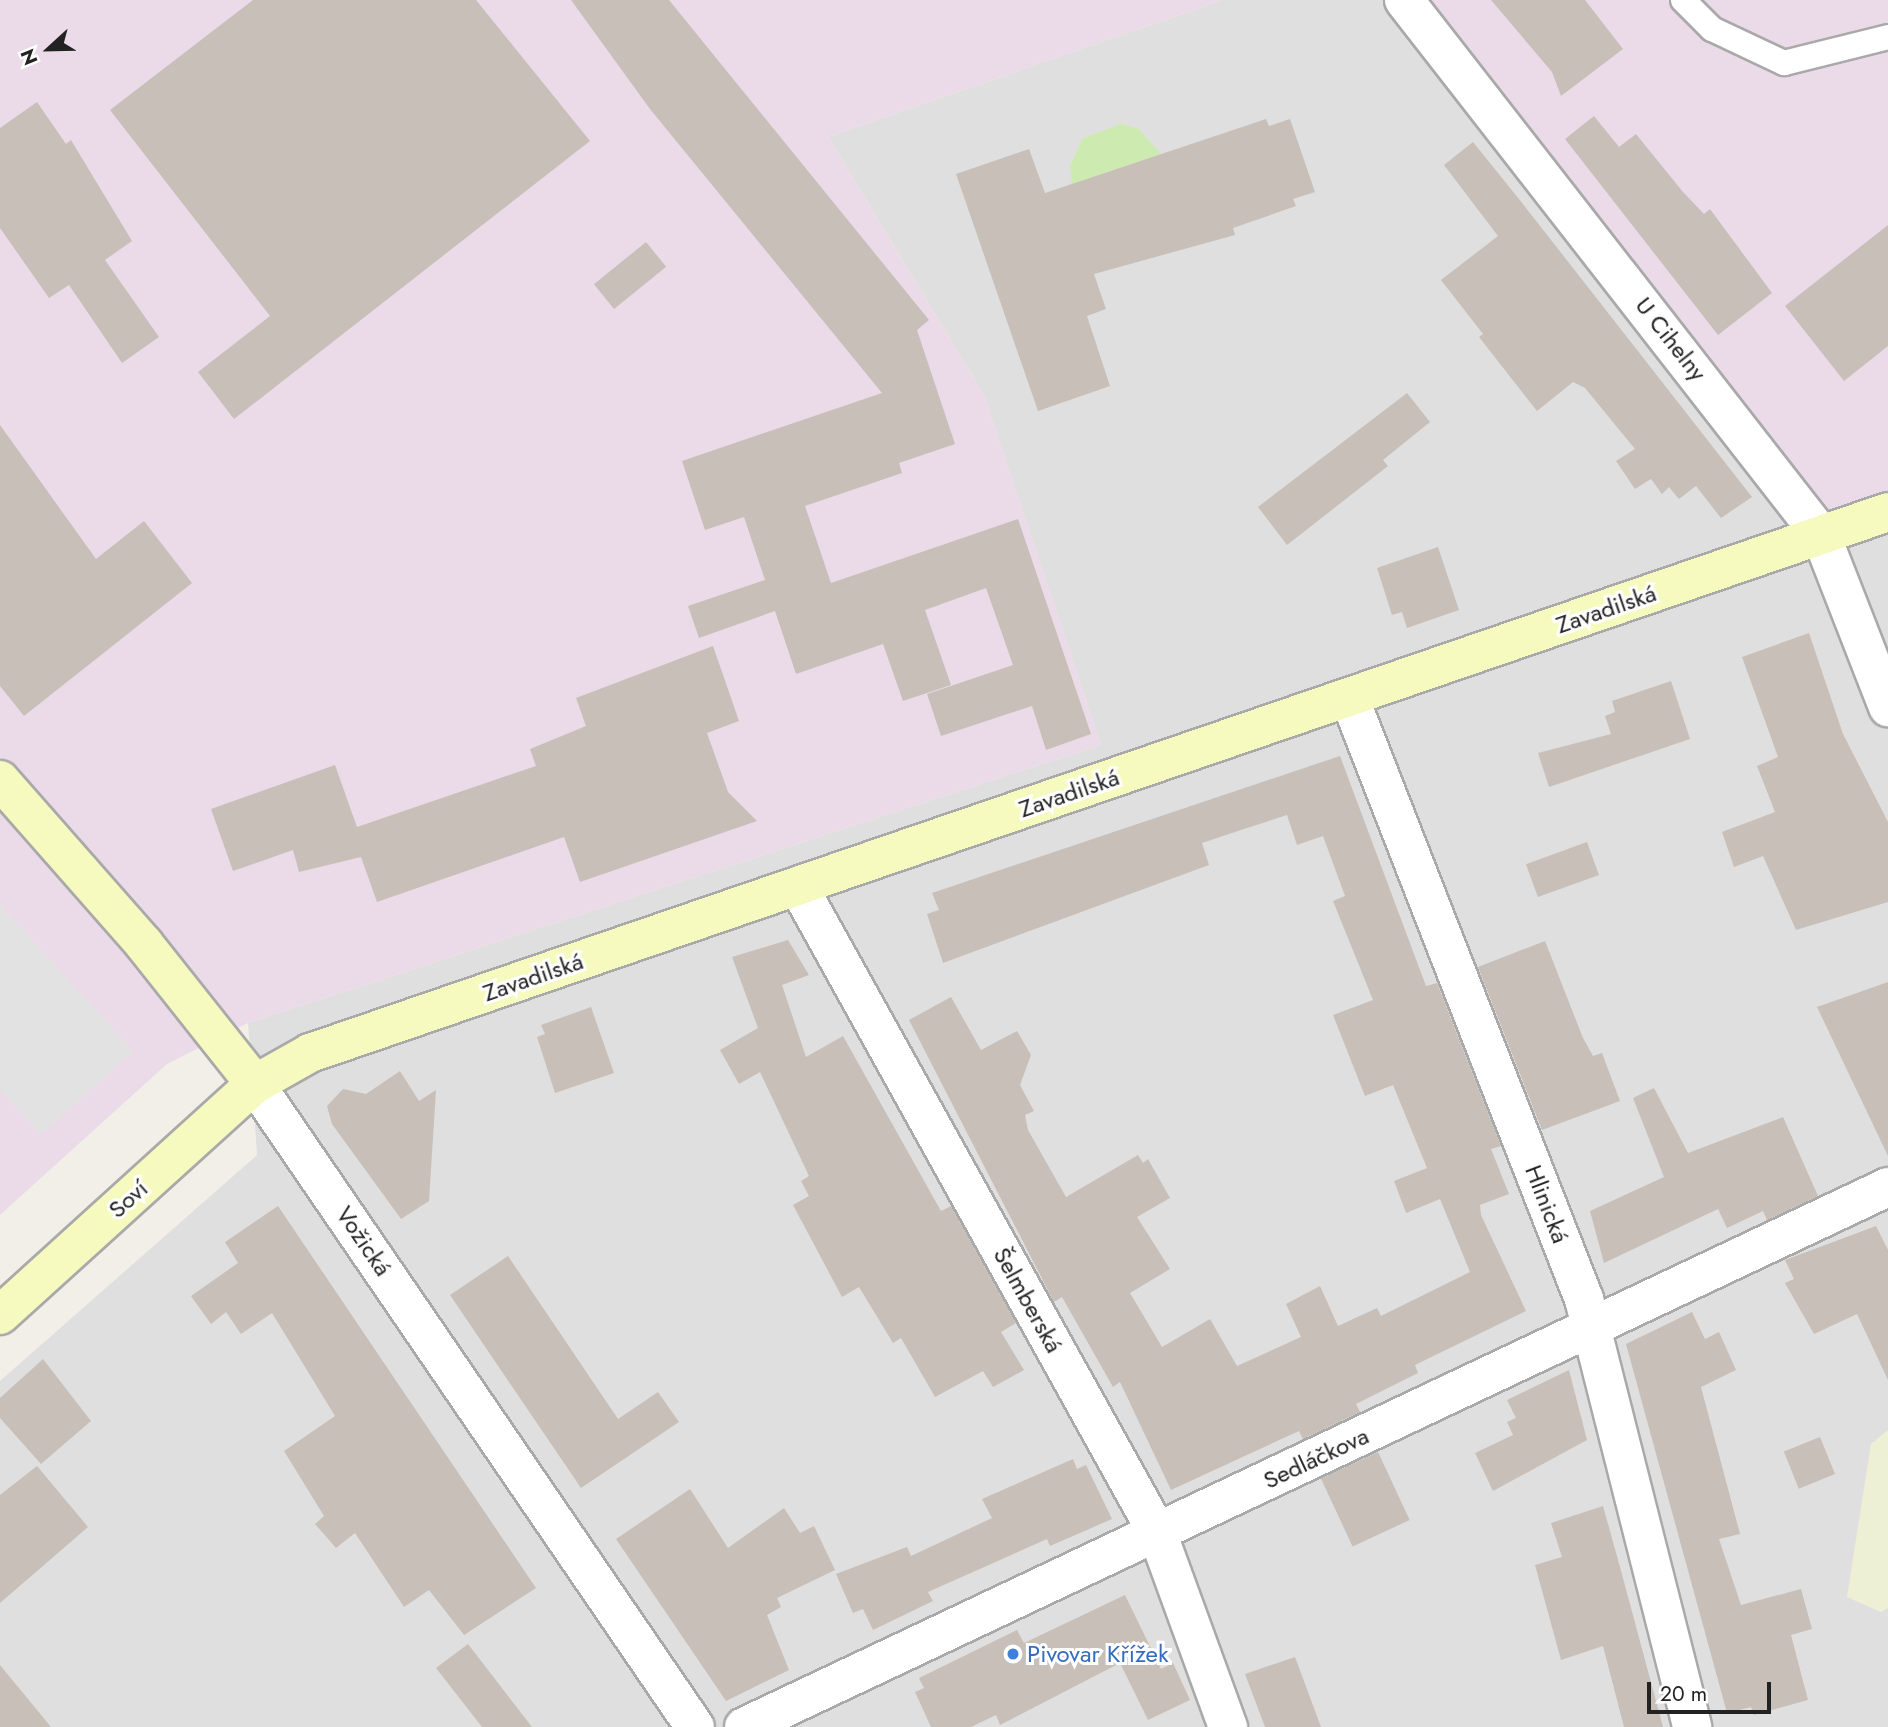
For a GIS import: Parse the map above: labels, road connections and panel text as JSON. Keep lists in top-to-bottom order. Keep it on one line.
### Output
{"streets":{"main road":["Zavadilská","Soví","Vožická"],"street":["U Cihelny","Hlinická","Šelmberská","Sedláčkova"]},"crossings":[["U Cihelny","Zavadilská"],["Zavadilská","Soví"],["Zavadilská","Hlinická"],["Zavadilská","Vožická"],["Zavadilská","Šelmberská"],["Soví","Vožická"],["Hlinická","Sedláčkova"],["Šelmberská","Sedláčkova"]],"places":["Pivovar Křížek"],"scale_bar":"20 m","north":"left"}
